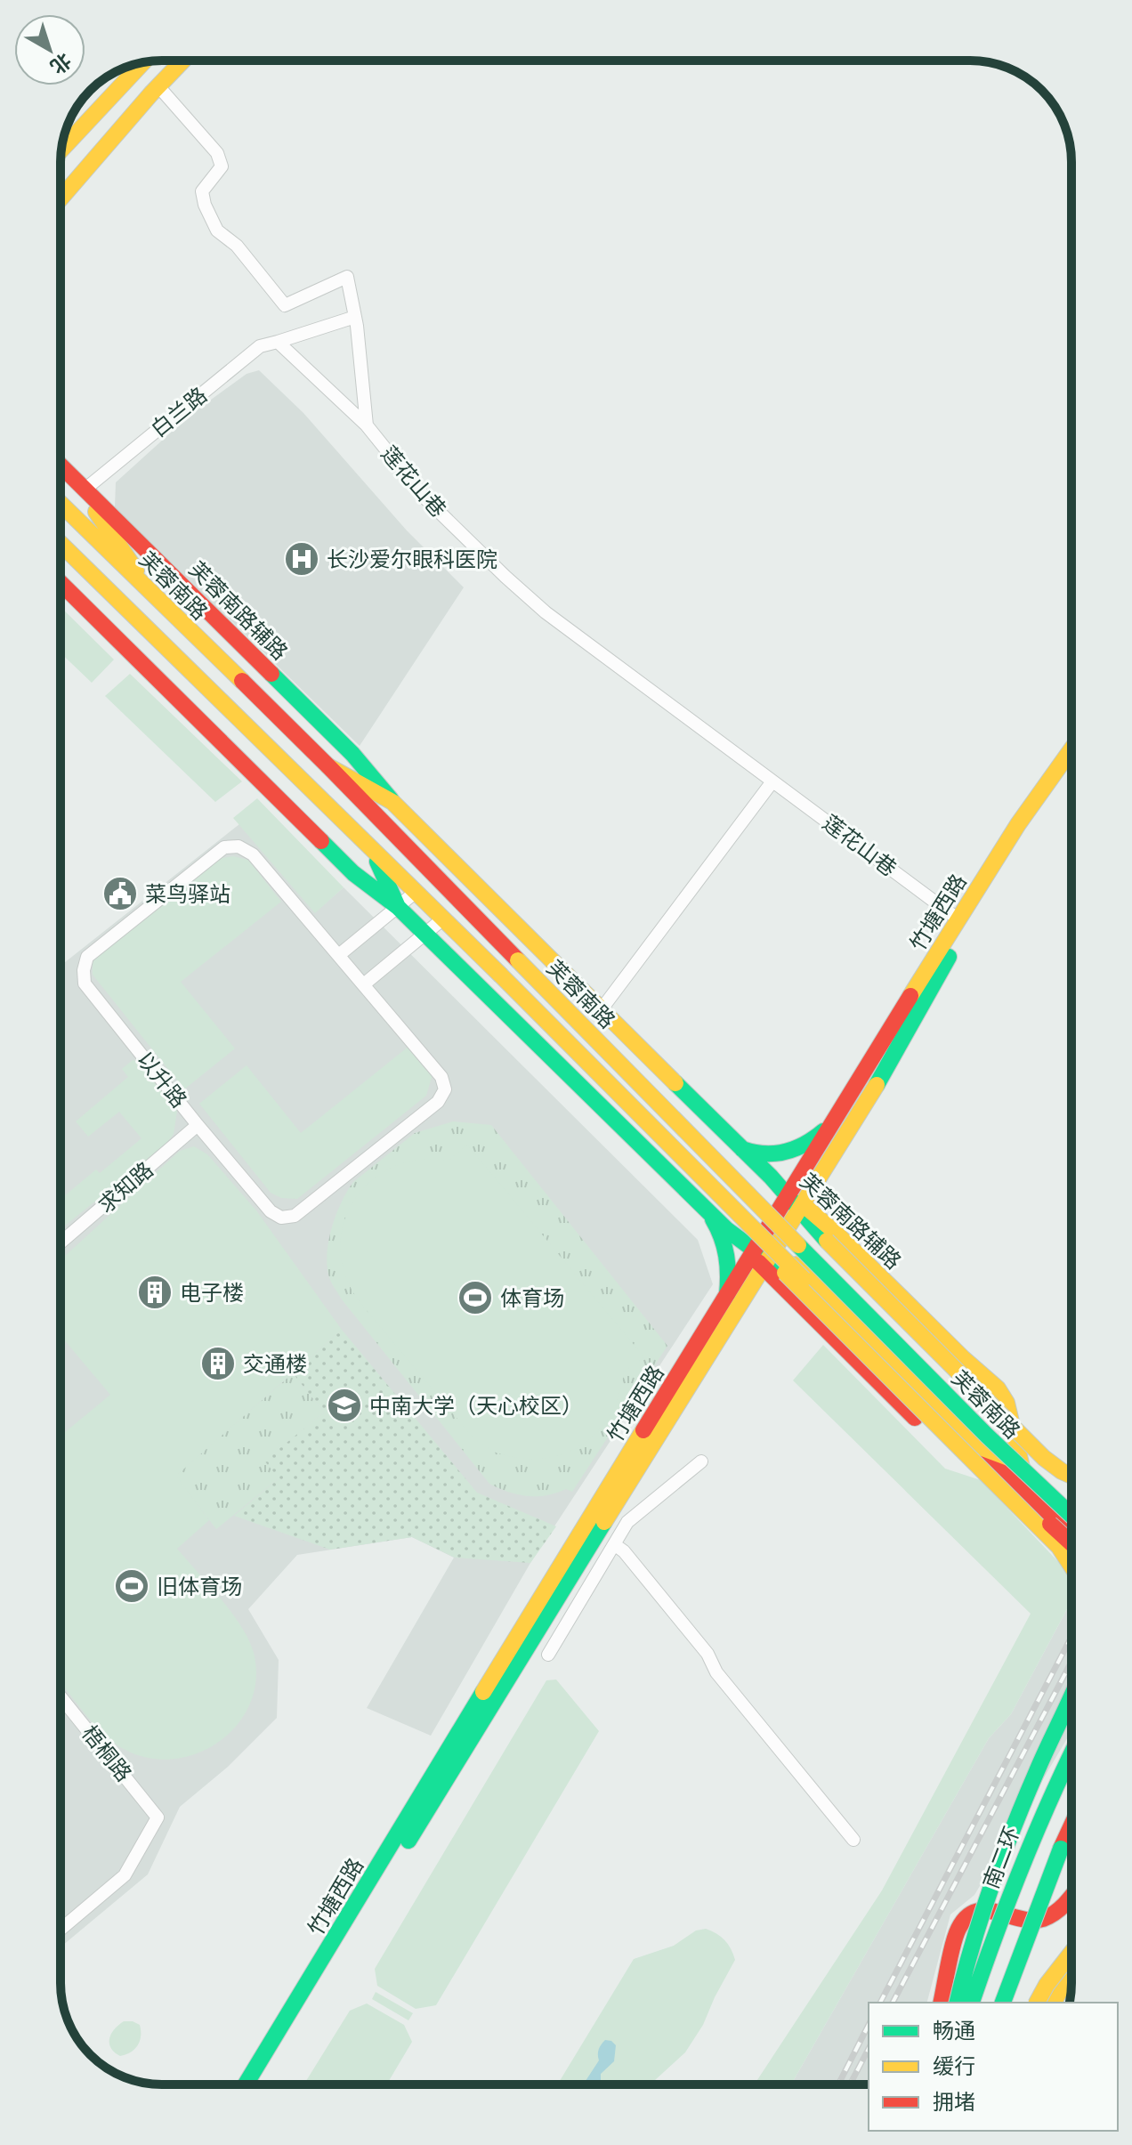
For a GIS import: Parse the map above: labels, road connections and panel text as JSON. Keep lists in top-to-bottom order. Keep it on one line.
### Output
{"streets":{"main road":["芙蓉南路","芙蓉南路辅路","竹塘西路","南二环"],"street":["白兰路","莲花山巷","以升路","求知路","梧桐路"]},"crossings":[["白兰路","莲花山巷"],["白兰路","芙蓉南路辅路"],["莲花山巷","竹塘西路"],["芙蓉南路辅路","竹塘西路"],["以升路","求知路"]],"places":{"hospital":["长沙爱尔眼科医院"],"public building":["菜鸟驿站"],"building":["电子楼","交通楼"],"sports":["体育场","旧体育场"],"school or university":["中南大学（天心校区）"]},"legend":["畅通","缓行","拥堵"],"north":"bottom right"}
